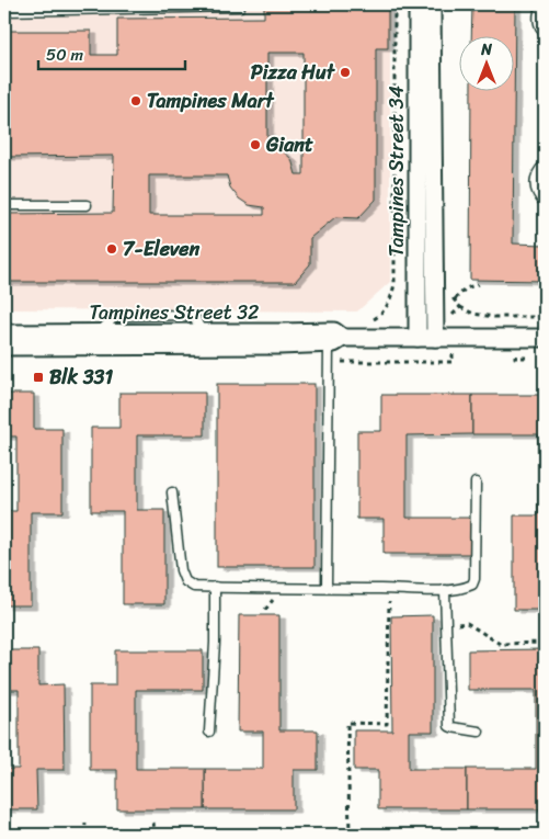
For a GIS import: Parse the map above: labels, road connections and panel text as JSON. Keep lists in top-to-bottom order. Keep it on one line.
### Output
{"streets":{"street":["Tampines Street 34","Tampines Street 32"]},"crossings":[["Tampines Street 34","Tampines Street 32"]],"places":{"other":["Pizza Hut","Tampines Mart","Giant","7-Eleven"],"transit":["Blk 331"]},"scale_bar":"50 m","north":"top"}
